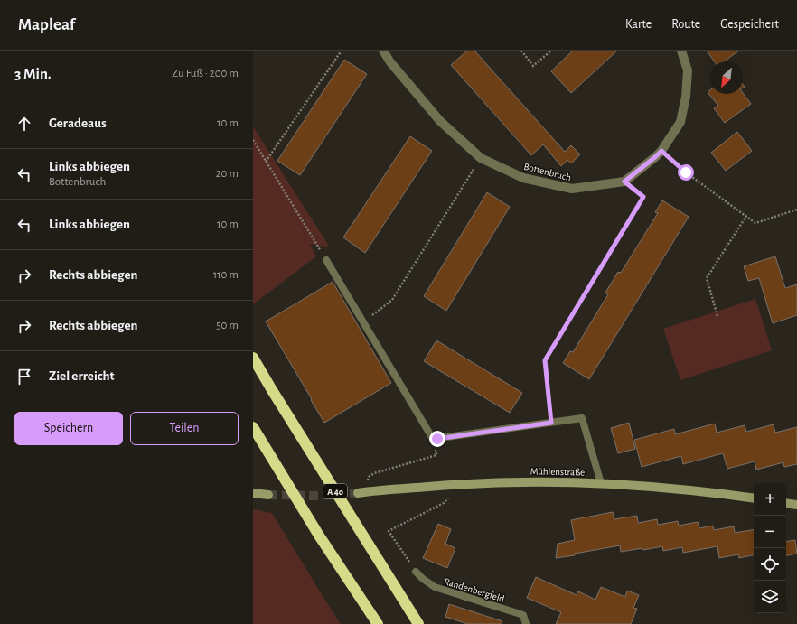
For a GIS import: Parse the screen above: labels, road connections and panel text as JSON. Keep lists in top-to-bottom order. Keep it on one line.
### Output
{"streets":{"highway":["A 40"],"street":["Bottenbruch","Mühlenstraße"],"lane":["Randenbergfeld"]},"north":"bottom left","page":{"header":"Mapleaf","nav":["Karte","Route","Gespeichert"],"heading":["3 Min.","Zu Fuß · 200 m"],"list":[["Geradeaus","10 m"],["Links abbiegen","Bottenbruch","20 m"],["Links abbiegen","10 m"],["Rechts abbiegen","110 m"],["Rechts abbiegen","50 m"],"Ziel erreicht"],"buttons":["Speichern","Teilen"],"map_buttons":["+","−"]}}
